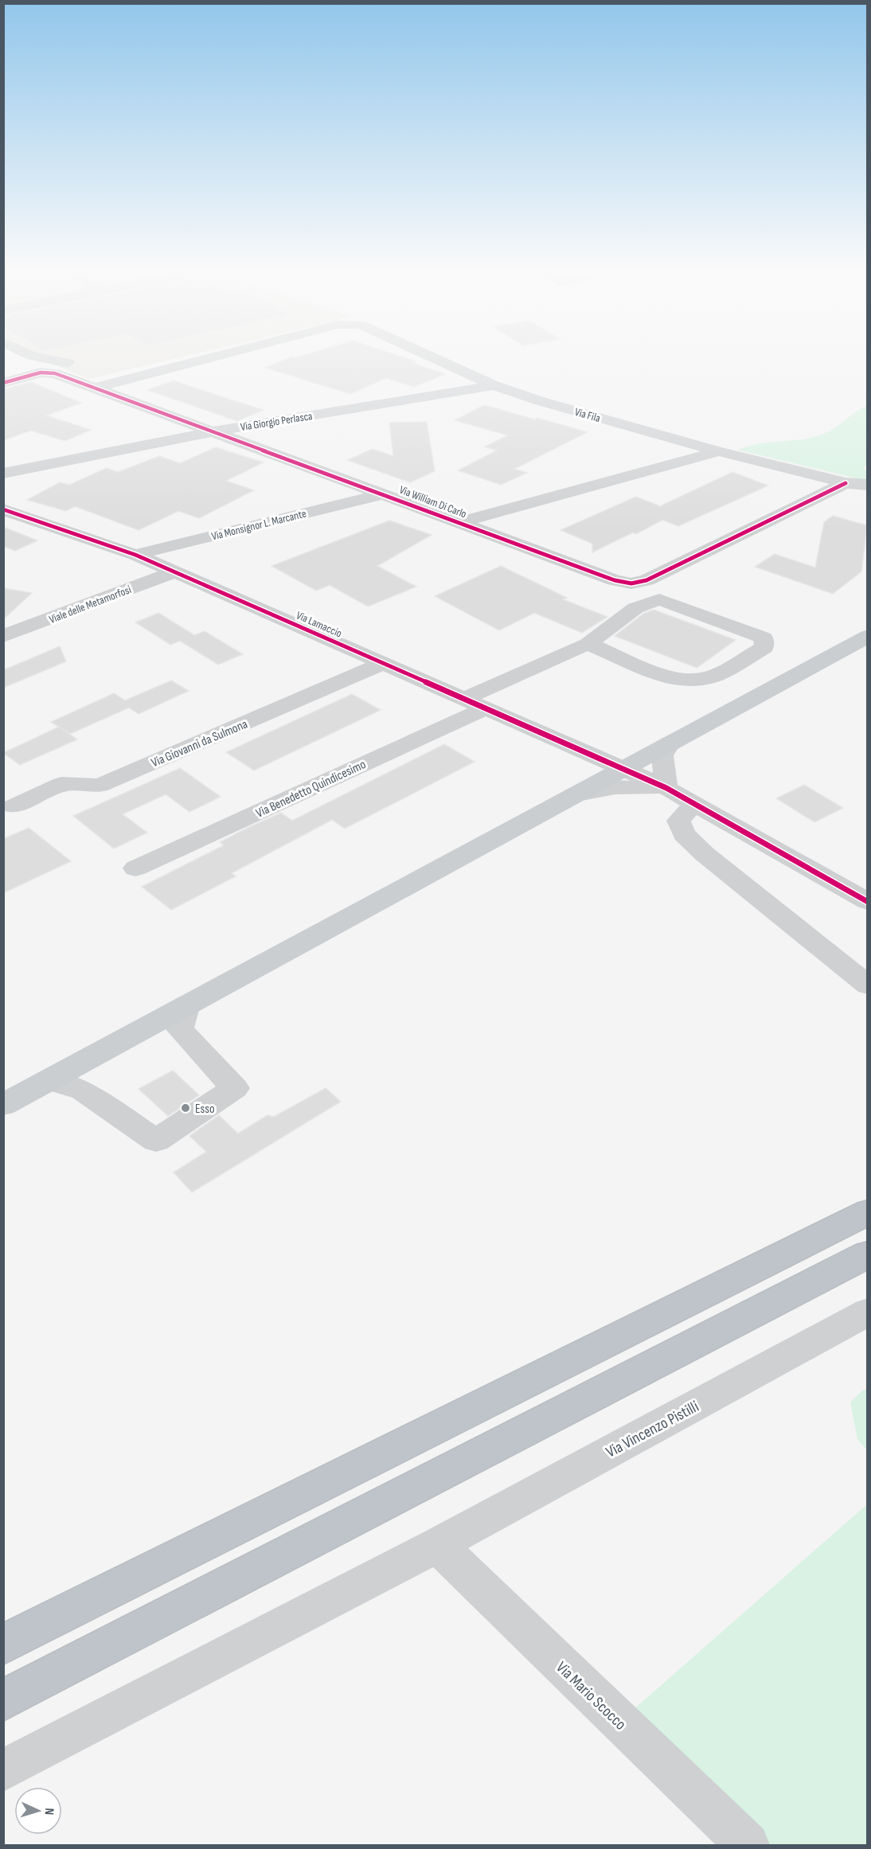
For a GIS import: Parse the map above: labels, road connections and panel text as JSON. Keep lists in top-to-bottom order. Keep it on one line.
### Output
{"streets":{"street":["Via Fila","Via Giorgio Perlasca","Via William Di Carlo","Via Monsignor L. Marcante","Viale delle Metamorfosi","Via Lamaccio","Via Giovanni da Sulmona","Via Benedetto Quindicesimo","Via Vincenzo Pistilli","Via Mario Scocco"]},"crossings":[["Via Fila","Via Giorgio Perlasca"],["Via Fila","Via William Di Carlo"],["Via Giorgio Perlasca","Via William Di Carlo"],["Via William Di Carlo","Via Monsignor L. Marcante"],["Via Monsignor L. Marcante","Via Lamaccio"],["Viale delle Metamorfosi","Via Lamaccio"],["Via Lamaccio","Via Giovanni da Sulmona"],["Via Lamaccio","Via Benedetto Quindicesimo"],["Via Vincenzo Pistilli","Via Mario Scocco"]],"places":["Esso"],"north":"right"}
